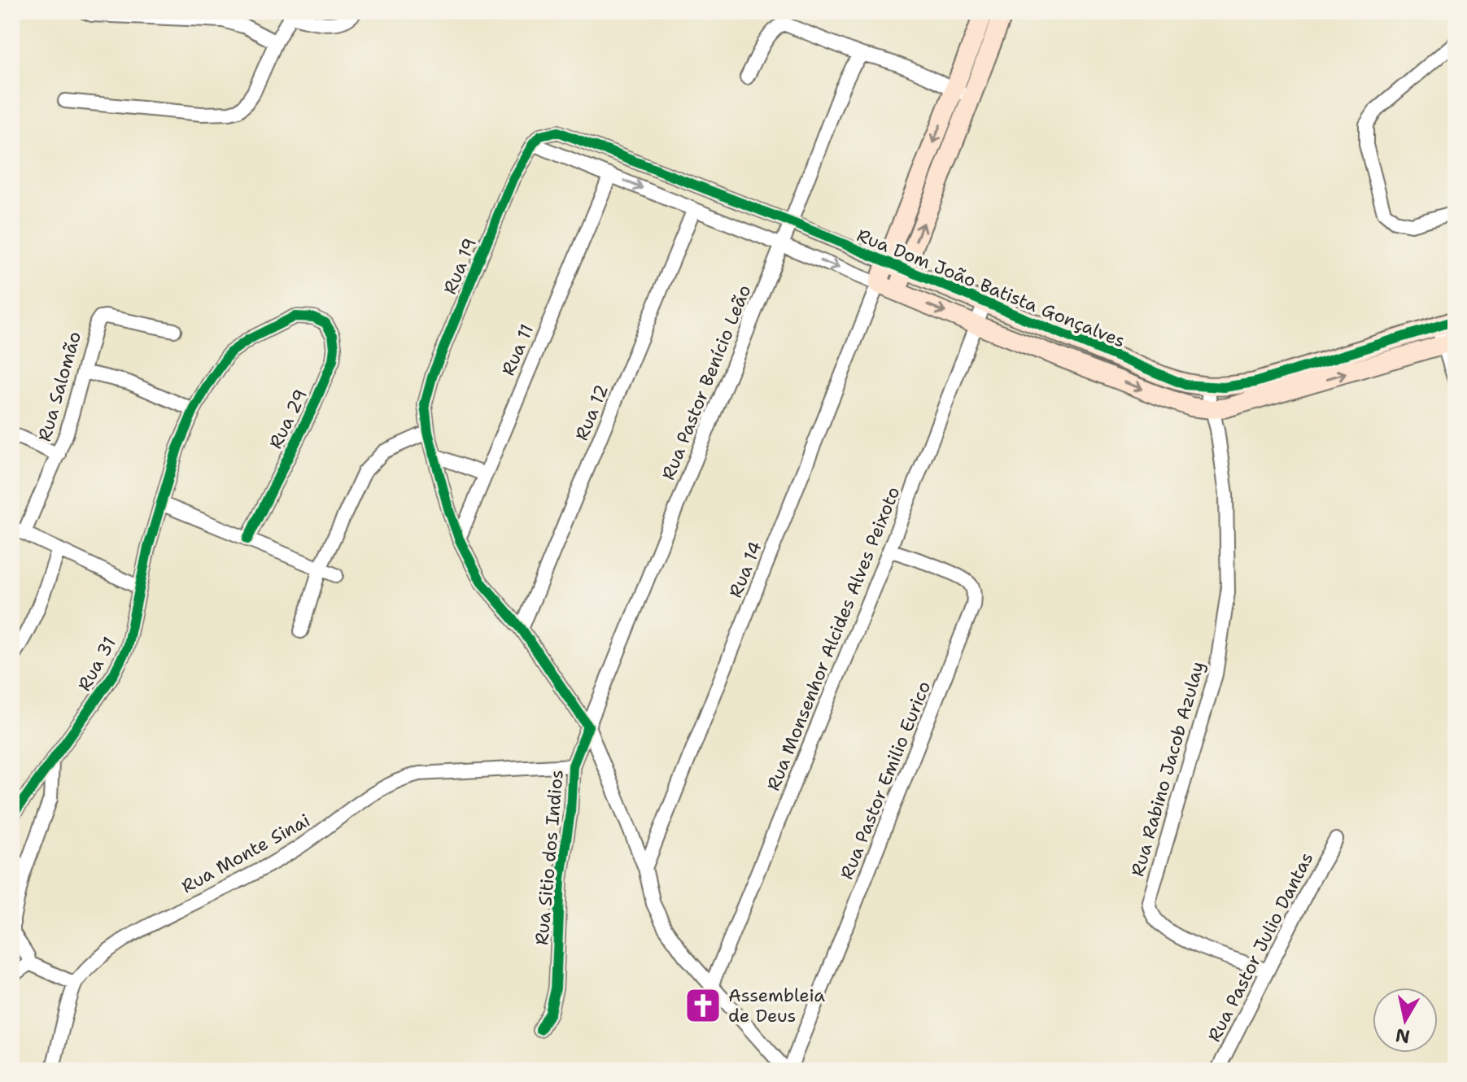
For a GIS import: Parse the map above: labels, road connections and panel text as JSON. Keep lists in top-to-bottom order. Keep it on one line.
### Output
{"streets":{"street":["Rua 19","Rua Dom João Batista Gonçalves","Rua 11","Rua Pastor Benício Leão","Rua Salomão","Rua 12","Rua 29","Rua 14","Rua Monsenhor Alcides Alves Peixoto","Rua 31","Rua Rabino Jacob Azulay","Rua Pastor Emilio Eurico","Rua Monte Sinai","Rua Sitio dos Indios","Rua Pastor Julio Dantas"]},"crossings":[["Rua 19","Rua Dom João Batista Gonçalves"],["Rua Dom João Batista Gonçalves","Rua 11"],["Rua Dom João Batista Gonçalves","Rua Pastor Benício Leão"],["Rua Dom João Batista Gonçalves","Rua 12"],["Rua Dom João Batista Gonçalves","Rua 14"],["Rua Dom João Batista Gonçalves","Rua Monsenhor Alcides Alves Peixoto"],["Rua Dom João Batista Gonçalves","Rua Rabino Jacob Azulay"],["Rua Pastor Benício Leão","Rua Sitio dos Indios"],["Rua 29","Rua 31"],["Rua Monsenhor Alcides Alves Peixoto","Rua Pastor Emilio Eurico"],["Rua Rabino Jacob Azulay","Rua Pastor Julio Dantas"],["Rua Monte Sinai","Rua Sitio dos Indios"]],"places":{"church":["Assembleia de Deus"]},"north":"bottom"}
